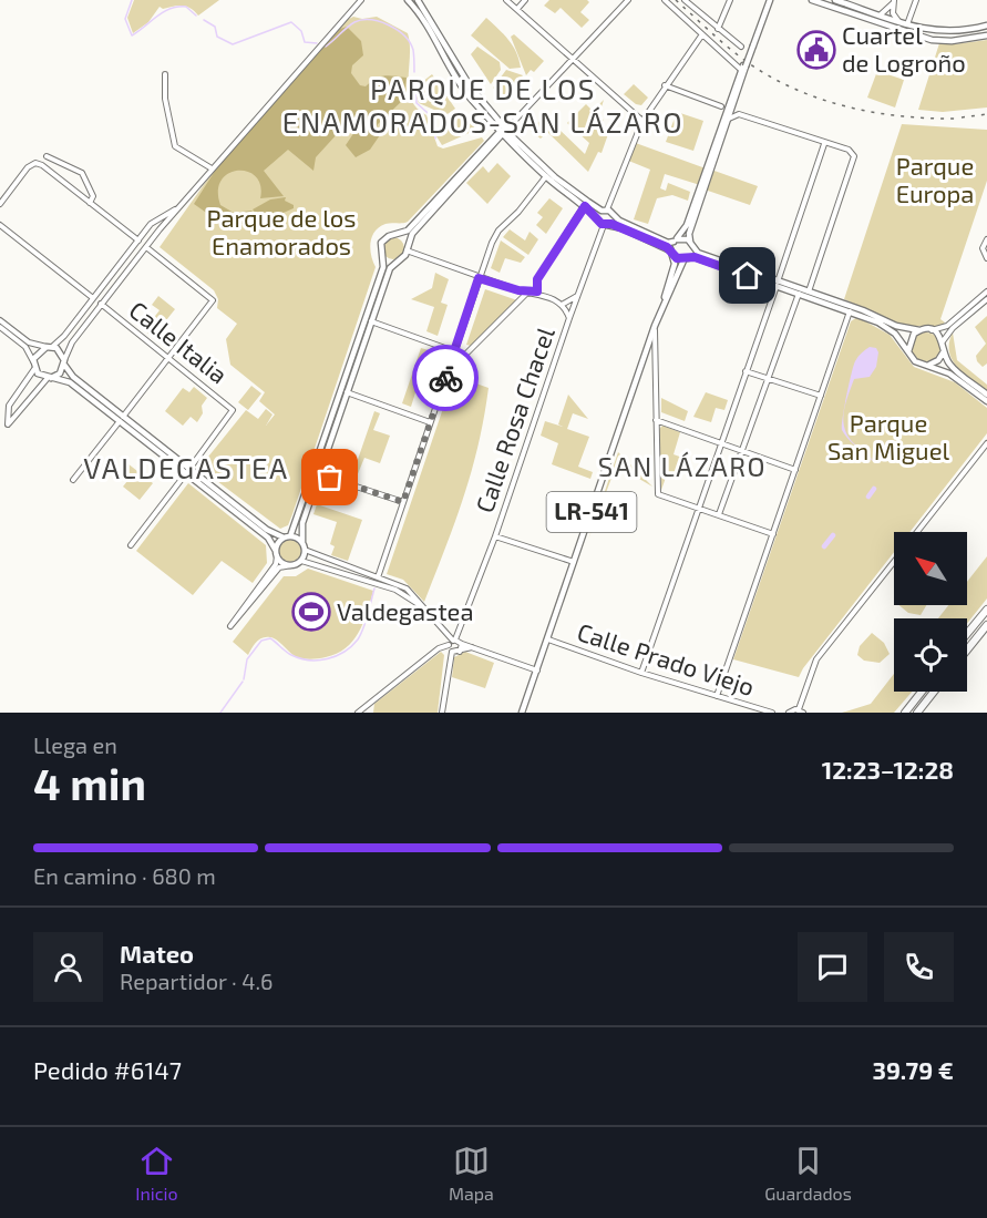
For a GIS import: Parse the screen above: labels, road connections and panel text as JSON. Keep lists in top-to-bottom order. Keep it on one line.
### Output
{"streets":{"main road":["LR-541"],"street":["Calle Italia","Calle Rosa Chacel","Calle Prado Viejo"]},"crossings":[["LR-541","Calle Prado Viejo"]],"districts":["PARQUE DE LOS ENAMORADOS-SAN LÁZARO","SAN LÁZARO","VALDEGASTEA"],"parks":["Parque Europa","Parque de los Enamorados","Parque San Miguel"],"places":{"public building":["Cuartel de Logroño"],"sports":["Valdegastea"]},"north":"top left","page":{"heading":["4 min","Llega en","12:23–12:28"],"panel":["Mateo","Repartidor · 4.6","Pedido #6147","39.79 €"],"bar":"En camino · 680 m","tabs":["Inicio","Mapa","Guardados"]}}
